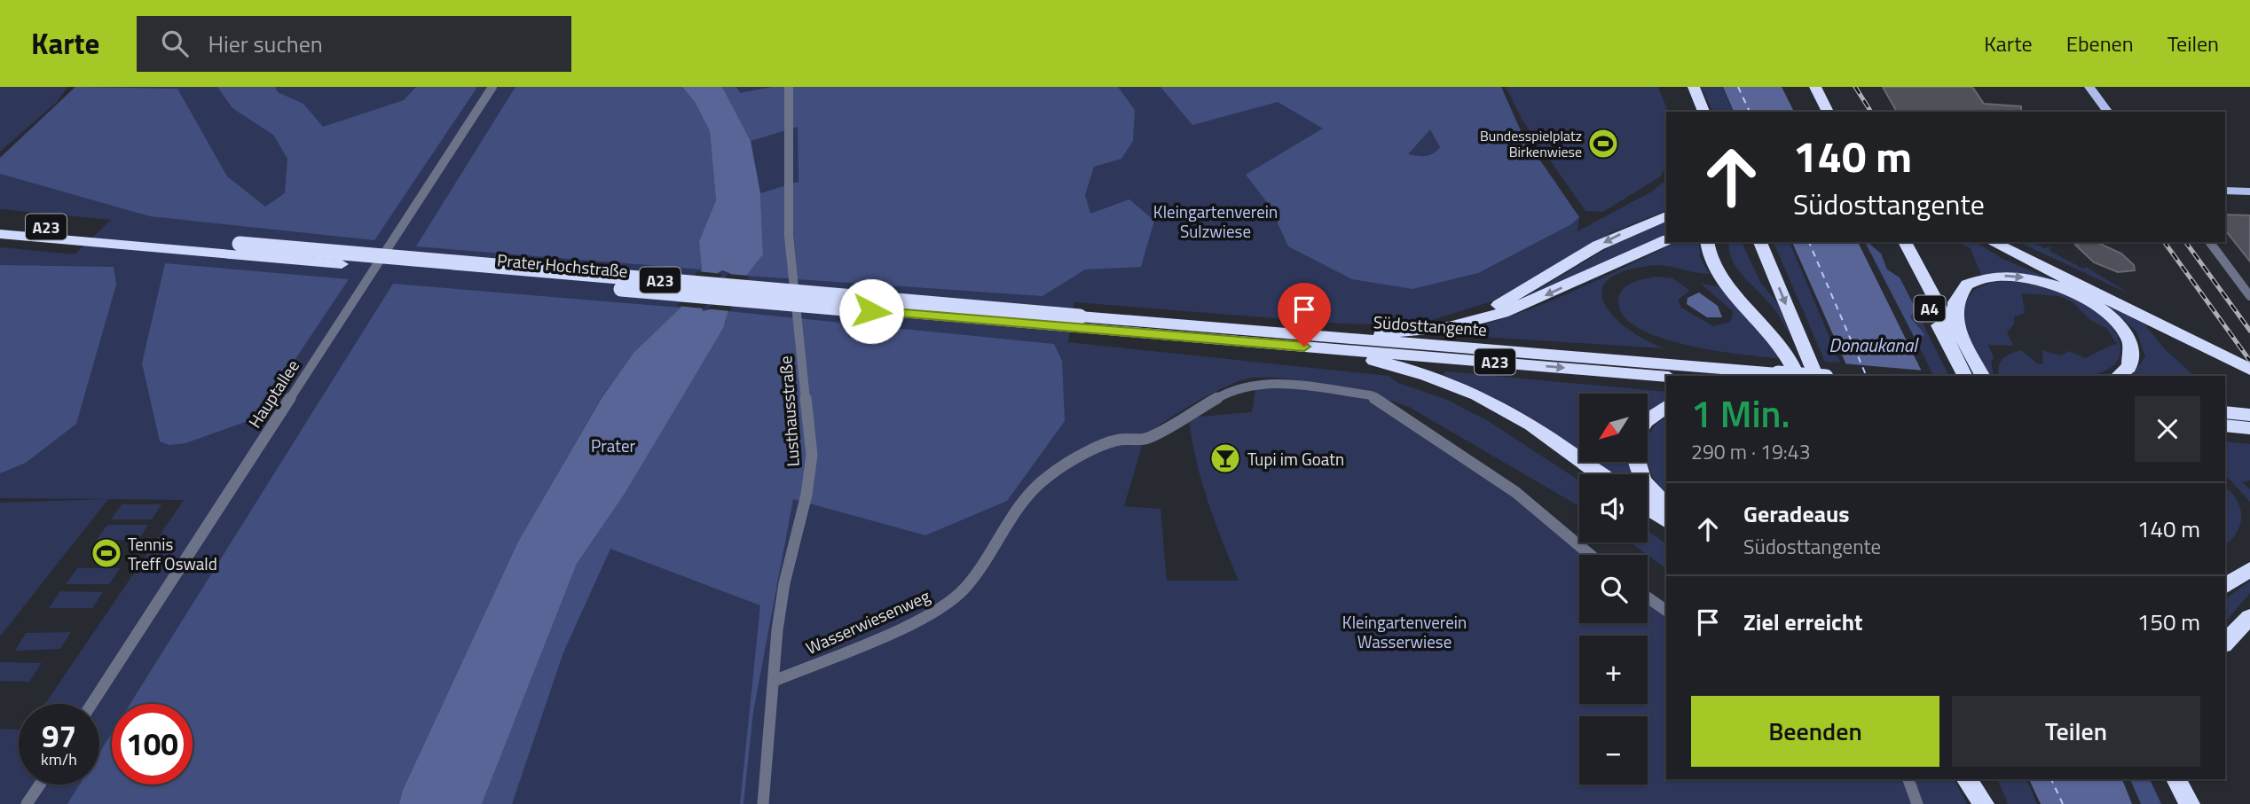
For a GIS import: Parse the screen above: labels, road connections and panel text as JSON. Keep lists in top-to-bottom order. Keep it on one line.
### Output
{"streets":{"highway":["A23","Prater Hochstraße","A4","Südosttangente"],"street":["Hauptallee","Lusthausstraße","Wasserwiesenweg"]},"crossings":[["A23","Prater Hochstraße"],["Prater Hochstraße","Südosttangente"],["Lusthausstraße","Wasserwiesenweg"]],"water":["Donaukanal"],"parks":["Kleingartenverein Sulzwiese","Prater","Kleingartenverein Wasserwiese"],"places":{"sports":["Bundesspielplatz Birkenwiese","Tennis Treff Oswald"],"bar":["Tupi im Goatn"]},"north":"bottom left","page":{"header":"Karte","search":"Hier suchen","nav":["Karte","Ebenen","Teilen"],"turn":["140 m","Südosttangente"],"heading":["1 Min.","290 m · 19:43"],"map_buttons":["+","−"],"list":[{"name":"Geradeaus","note":"Südosttangente","value":"140 m"},{"name":"Ziel erreicht","value":"150 m"}],"buttons":["Beenden","Teilen"],"speed":"97 km/h","limit":"100"}}
